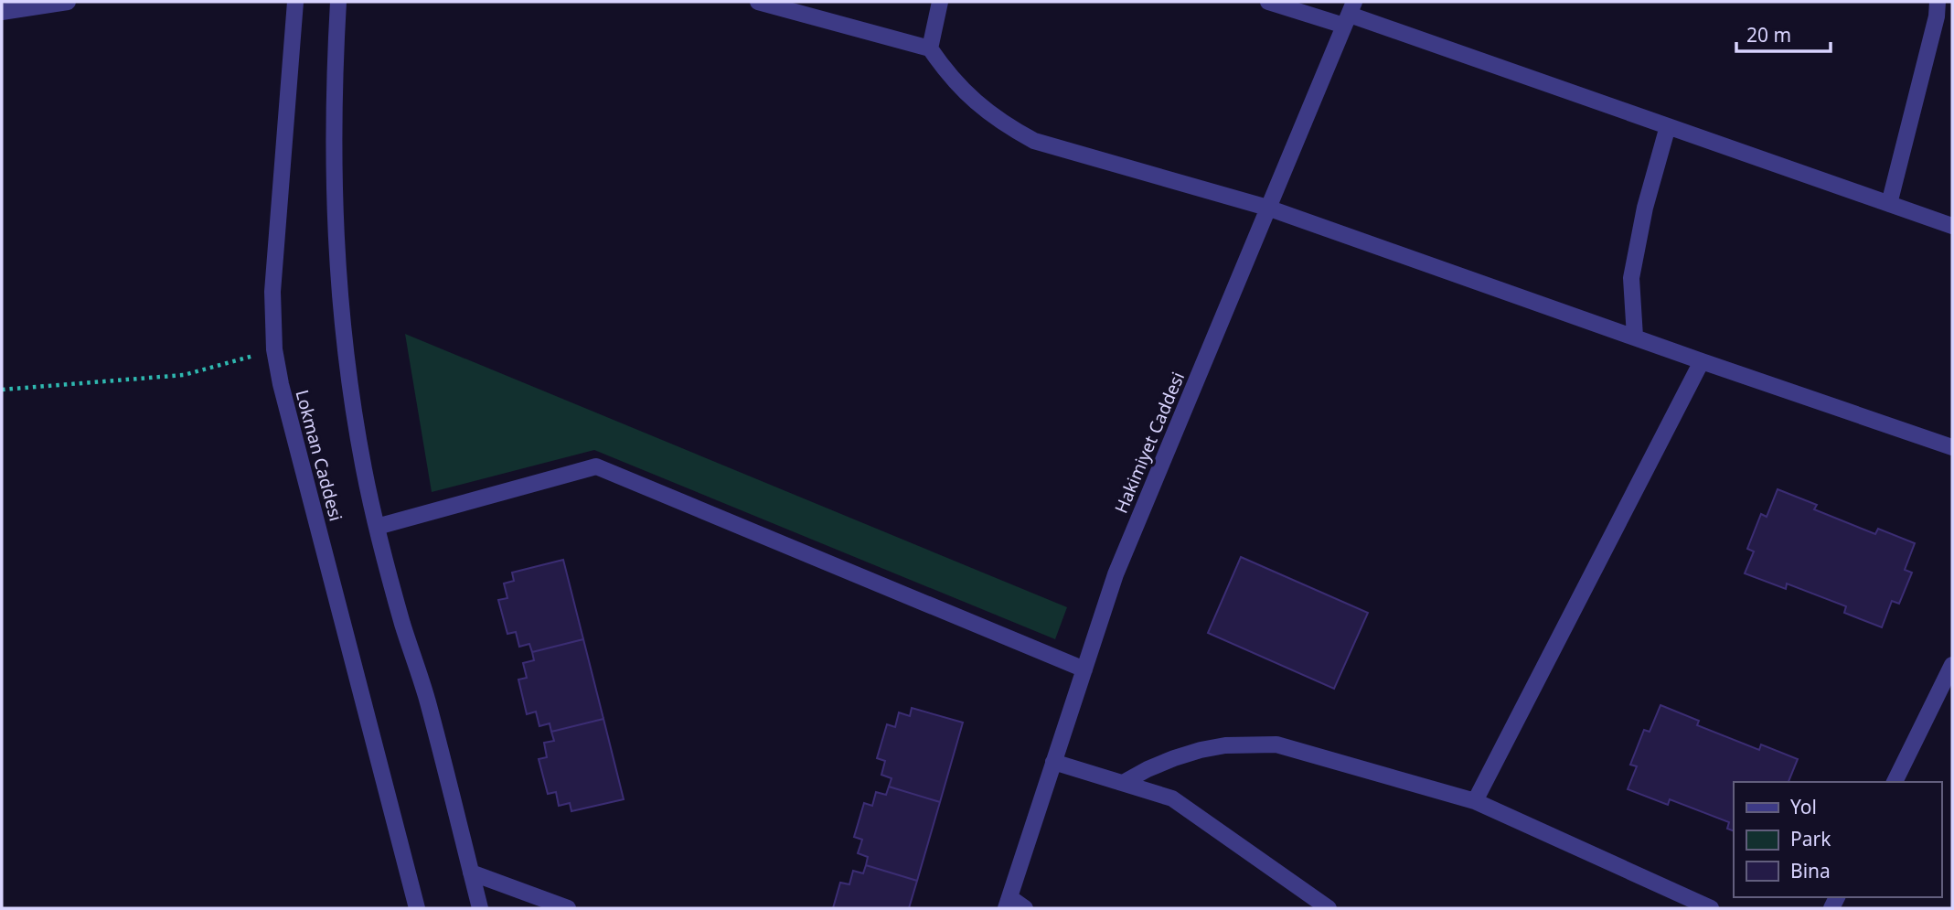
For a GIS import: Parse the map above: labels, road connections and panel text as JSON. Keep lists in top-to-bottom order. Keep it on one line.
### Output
{"streets":{"street":["Hakimiyet Caddesi","Lokman Caddesi"]},"legend":["Yol","Park","Bina"],"scale_bar":"20 m"}
